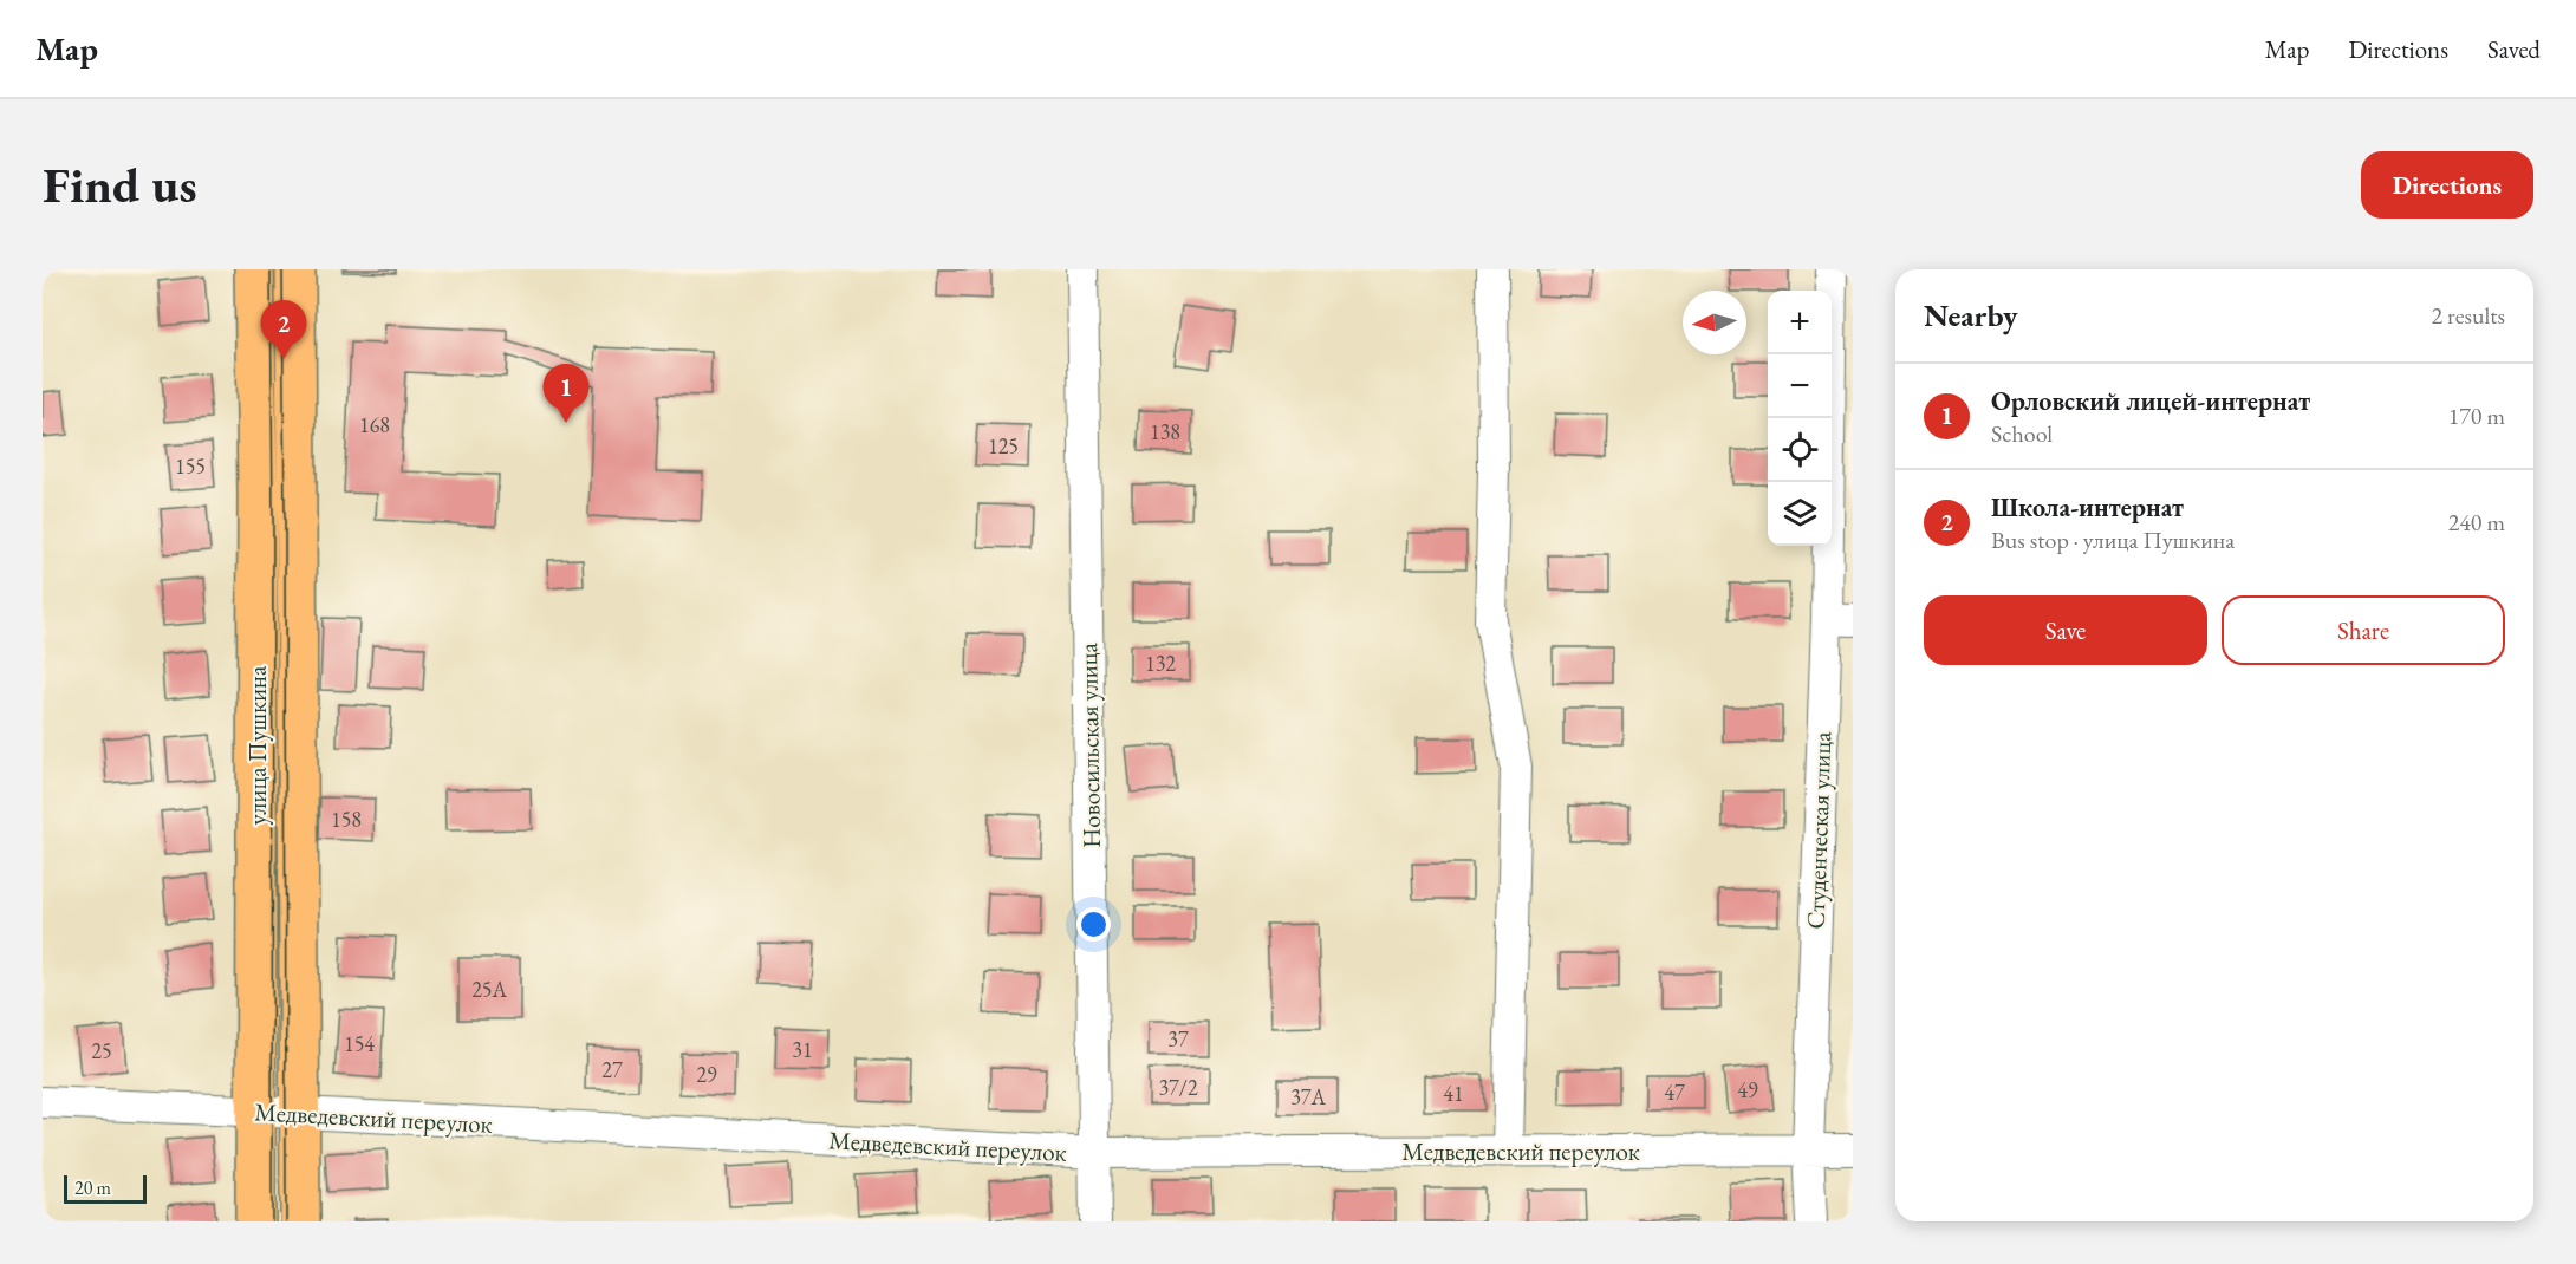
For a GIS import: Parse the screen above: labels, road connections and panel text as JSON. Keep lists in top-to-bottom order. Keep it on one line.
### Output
{"streets":{"main road":["улица Пушкина"],"street":["Новосильская улица","Студенческая улица","Медведевский переулок"]},"crossings":[["улица Пушкина","Медведевский переулок"],["Новосильская улица","Медведевский переулок"],["Студенческая улица","Медведевский переулок"]],"house_numbers":["168","138","125","155","132","158","25А","37","154","31","25","27","29","37/2","49","47","41","37А"],"scale_bar":"20 m","north":"left","page":{"header":"Map","nav":["Map","Directions","Saved"],"buttons":["Directions",["Save","Share"]],"title":"Find us","heading":["Nearby","2 results"],"map_buttons":["+","−"],"pins":["2","1"],"list":[{"mark":"1","name":"Орловский лицей-интернат","note":"School","value":"170 m"},{"mark":"2","name":"Школа-интернат","note":"Bus stop · улица Пушкина","value":"240 m"}],"scale":"20 m"}}
